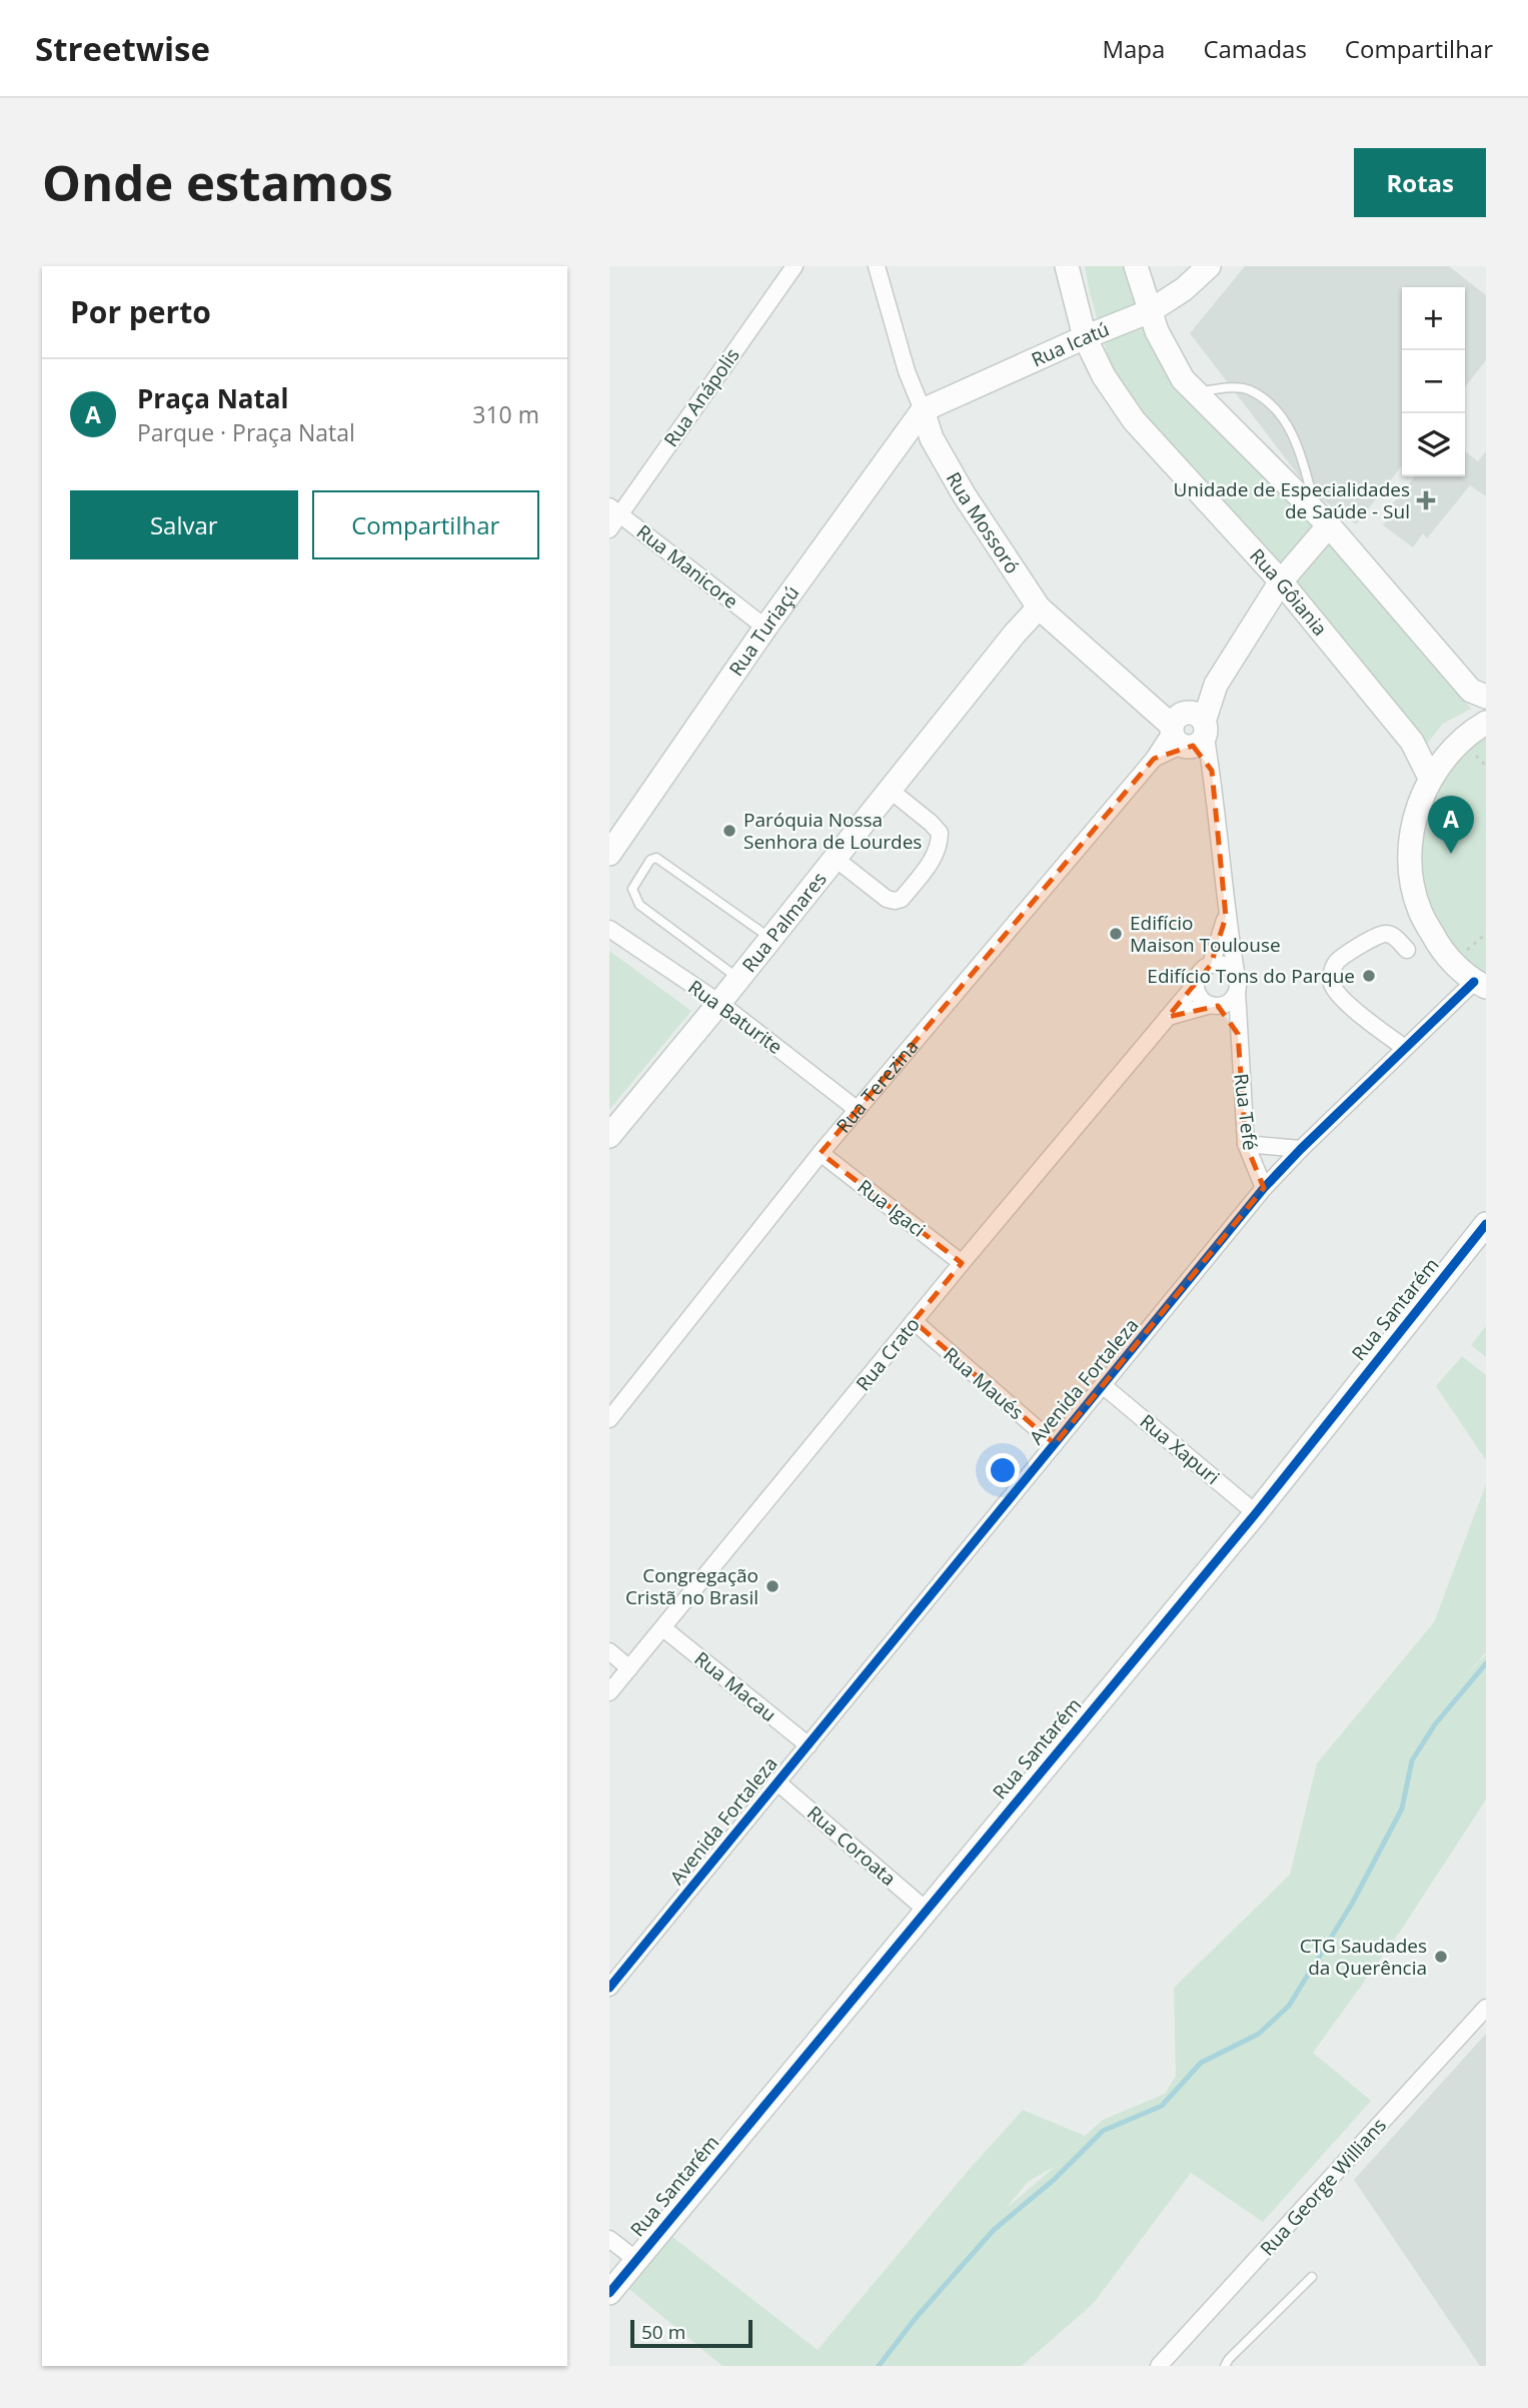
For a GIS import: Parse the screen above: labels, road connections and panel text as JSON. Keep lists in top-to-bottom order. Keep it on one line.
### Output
{"streets":{"street":["Rua Icatú","Rua Anápolis","Rua Mossoró","Rua Manicore","Rua Gôiania","Rua Turiaçú","Rua Palmares","Rua Baturite","Rua Terezina","Rua Tefé","Rua Igaci","Rua Santarém","Rua Crato","Avenida Fortaleza","Rua Maués","Rua Xapuri","Rua Macau","Rua Coroata","Rua George Willians"]},"crossings":[["Rua Icatú","Rua Mossoró"],["Rua Icatú","Rua Gôiania"],["Rua Icatú","Rua Turiaçú"],["Rua Anápolis","Rua Manicore"],["Rua Mossoró","Rua Turiaçú"],["Rua Mossoró","Rua Palmares"],["Rua Mossoró","Rua Terezina"],["Rua Mossoró","Rua Tefé"],["Rua Manicore","Rua Turiaçú"],["Rua Gôiania","Rua Terezina"],["Rua Palmares","Rua Baturite"],["Rua Baturite","Rua Terezina"],["Rua Terezina","Rua Tefé"],["Rua Terezina","Rua Igaci"],["Rua Tefé","Rua Crato"],["Rua Tefé","Avenida Fortaleza"],["Rua Igaci","Rua Crato"],["Rua Santarém","Rua Xapuri"],["Rua Santarém","Rua Coroata"],["Rua Crato","Rua Maués"],["Rua Crato","Rua Macau"],["Avenida Fortaleza","Rua Maués"],["Avenida Fortaleza","Rua Xapuri"],["Avenida Fortaleza","Rua Macau"],["Avenida Fortaleza","Rua Coroata"]],"places":{"health":["Unidade de Especialidades de Saúde - Sul"],"other":["Paróquia Nossa Senhora de Lourdes","Edifício Maison Toulouse","Edifício Tons do Parque","Congregação Cristã no Brasil","CTG Saudades da Querência"]},"scale_bar":"50 m","page":{"header":"Streetwise","nav":["Mapa","Camadas","Compartilhar"],"buttons":["Rotas",["Salvar","Compartilhar"]],"title":"Onde estamos","heading":"Por perto","map_buttons":["+","−"],"list":[{"mark":"A","name":"Praça Natal","note":"Parque · Praça Natal","value":"310 m"}],"pins":"A","scale":"50 m"}}
